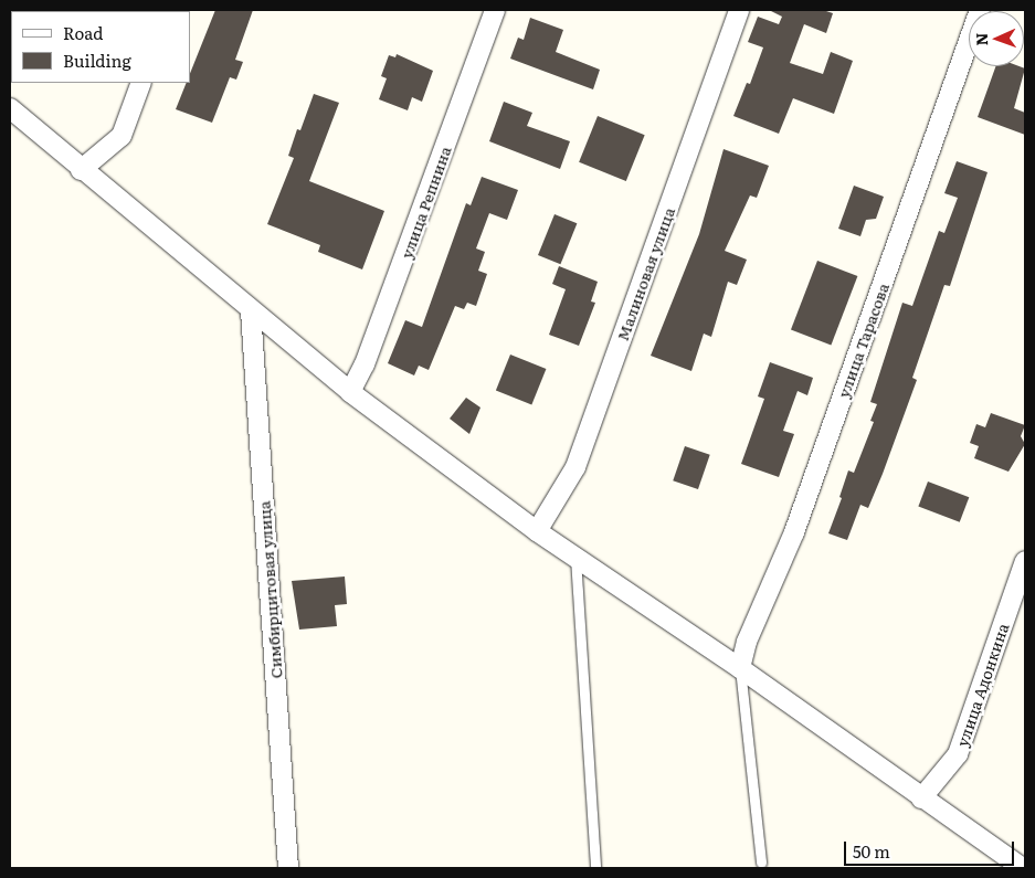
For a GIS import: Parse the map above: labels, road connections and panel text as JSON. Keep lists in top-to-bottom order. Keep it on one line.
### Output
{"streets":{"street":["улица Репнина","Малиновая улица","улица Тарасова","Симбирцитовая улица","улица Адонкина"]},"legend":["Road","Building"],"scale_bar":"50 m","north":"left"}
